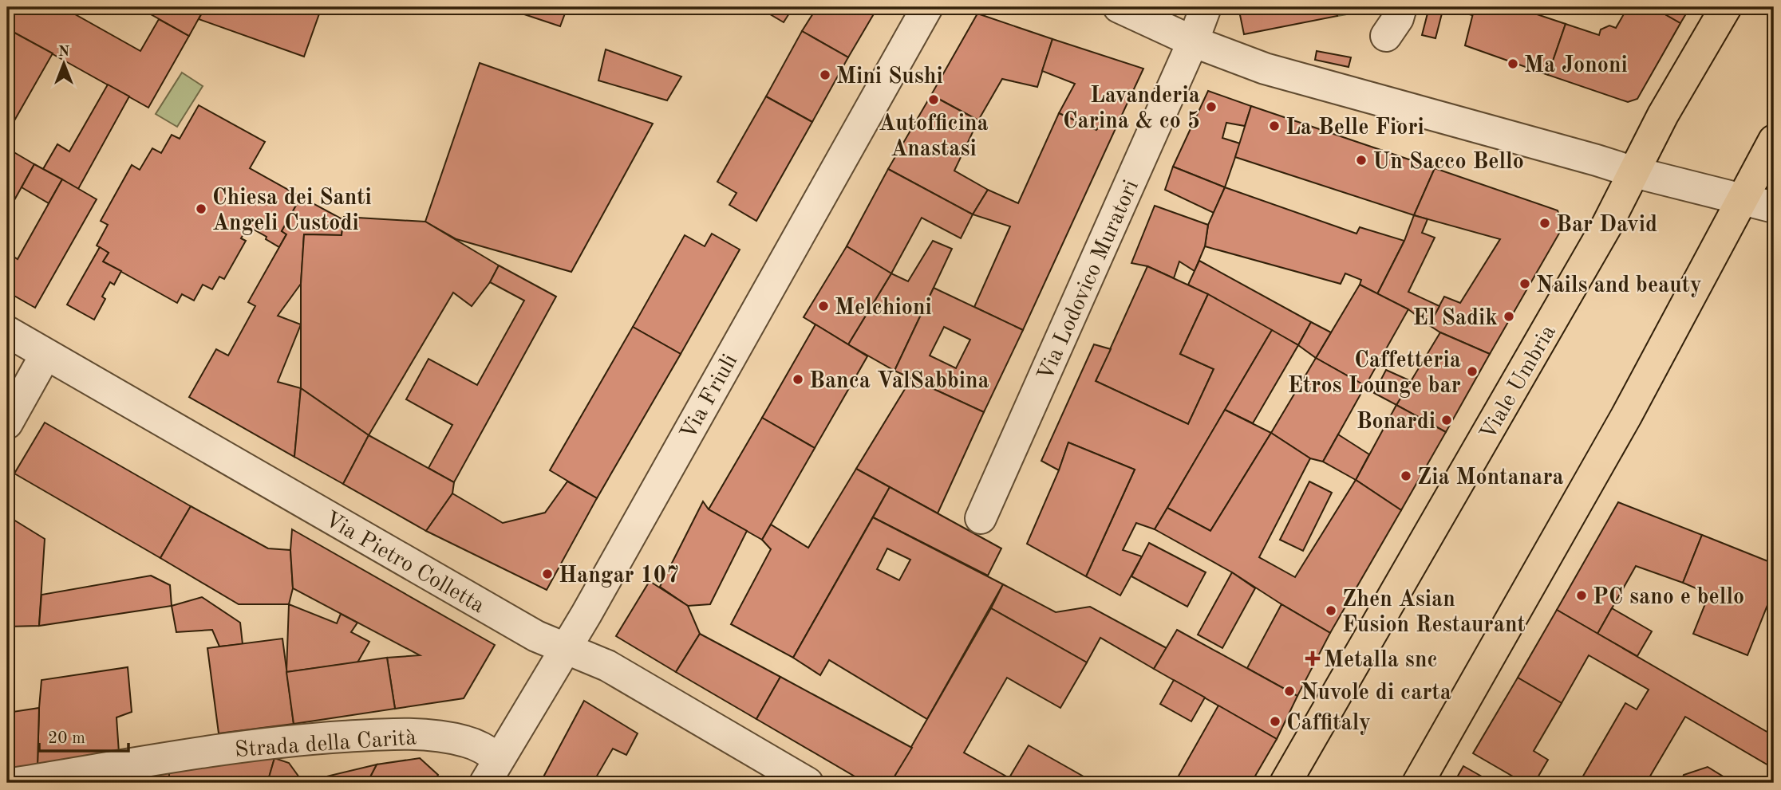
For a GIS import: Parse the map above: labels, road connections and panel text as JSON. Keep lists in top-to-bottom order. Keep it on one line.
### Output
{"streets":{"main road":["Viale Umbria"],"street":["Via Lodovico Muratori","Via Friuli","Via Pietro Colletta","Strada della Carità"]},"crossings":[["Via Friuli","Via Pietro Colletta"],["Via Friuli","Strada della Carità"]],"places":{"other":["Ma Jononi","Mini Sushi","Autofficina Anastasi","Lavanderia Carina & co 5","La Belle Fiori","Un Sacco Bello","Chiesa dei Santi Angeli Custodi","Bar David","Nails and beauty","Melchioni","El Sadik","Caffetteria Etros Lounge bar","Banca ValSabbina","Bonardi","Zia Montanara","Hangar 107","PC sano e bello","Zhen Asian Fusion Restaurant","Nuvole di carta","Caffitaly"],"health":["Metalla snc"]},"scale_bar":"20 m","north":"top"}
